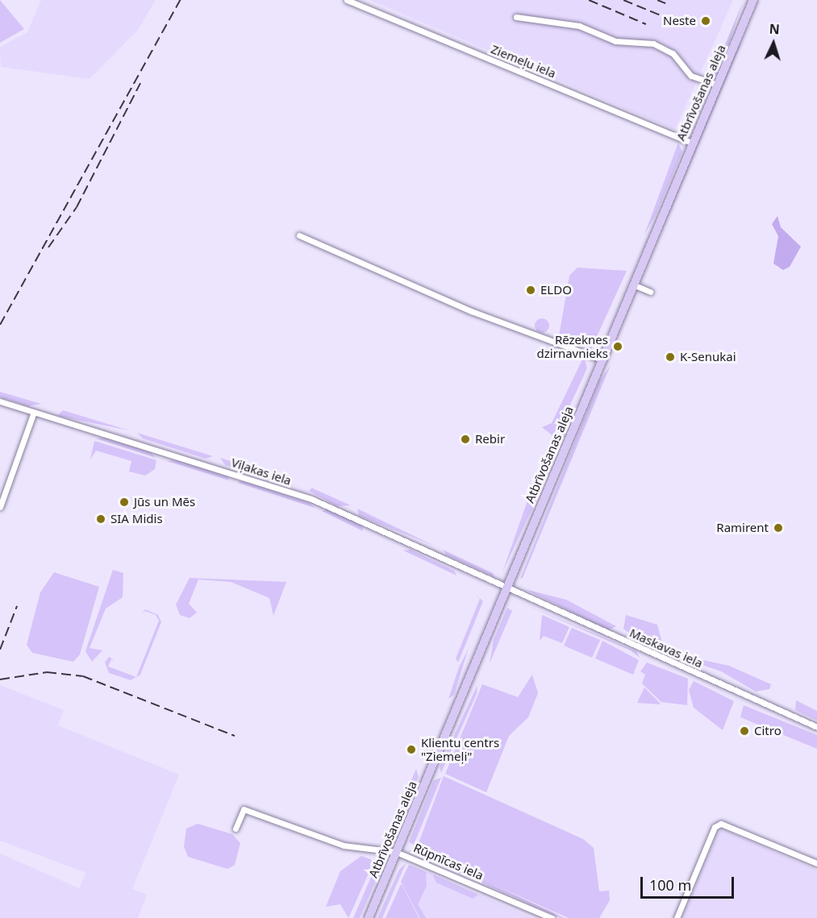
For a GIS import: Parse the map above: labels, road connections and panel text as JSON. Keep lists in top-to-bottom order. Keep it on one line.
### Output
{"streets":{"main road":["Atbrīvošanas aleja"],"street":["Ziemeļu iela","Viļakas iela","Maskavas iela","Rūpnīcas iela"]},"crossings":[["Ziemeļu iela","Atbrīvošanas aleja"],["Atbrīvošanas aleja","Viļakas iela"],["Atbrīvošanas aleja","Maskavas iela"],["Atbrīvošanas aleja","Rūpnīcas iela"],["Viļakas iela","Maskavas iela"]],"places":["Neste","ELDO","Rēzeknes dzirnavnieks","K-Senukai","Rebir","Jūs un Mēs","SIA Midis","Ramirent","Citro","Klientu centrs \"Ziemeļi\""],"scale_bar":"100 m","north":"top"}
